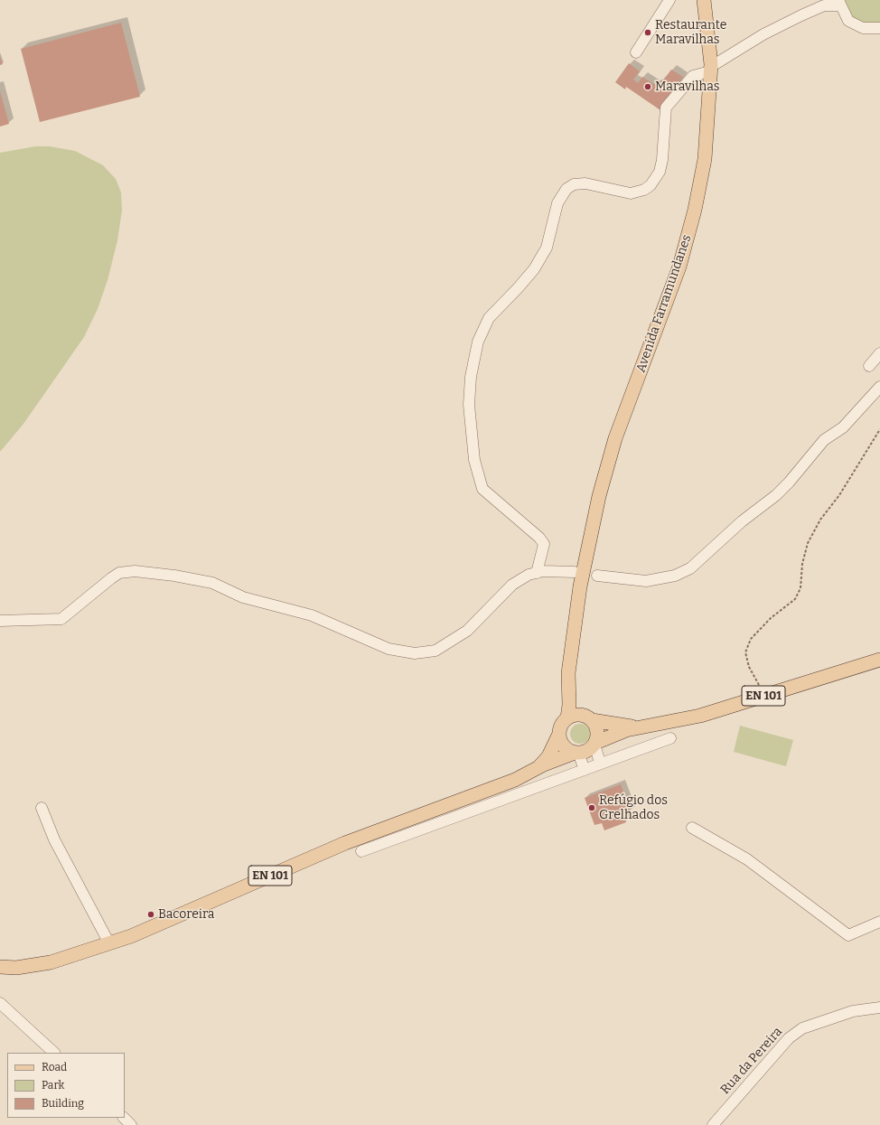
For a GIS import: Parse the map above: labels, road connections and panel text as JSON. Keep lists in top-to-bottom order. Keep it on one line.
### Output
{"streets":{"main road":["Avenida Farramundanes","EN 101"],"street":["Rua da Pereira"]},"places":["Restaurante Maravilhas","Maravilhas","Refúgio dos Grelhados","Bacoreira"],"legend":["Road","Park","Building"]}
